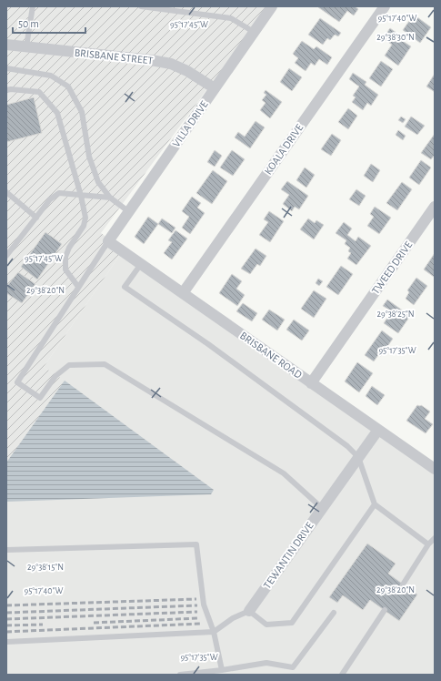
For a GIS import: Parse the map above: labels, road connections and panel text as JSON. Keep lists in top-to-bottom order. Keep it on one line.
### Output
{"streets":{"street":["BRISBANE STREET","VILLA DRIVE","KOALA DRIVE","TWEED DRIVE","BRISBANE ROAD","TEWANTIN DRIVE"]},"crossings":[["BRISBANE STREET","VILLA DRIVE"],["VILLA DRIVE","BRISBANE ROAD"],["KOALA DRIVE","BRISBANE ROAD"],["TWEED DRIVE","BRISBANE ROAD"],["BRISBANE ROAD","TEWANTIN DRIVE"]],"scale_bar":"50 m","coordinates":["95°17'40\"W","95°17'45\"W","29°38'30\"N","29°38'20\"N","29°38'25\"N","95°17'35\"W","29°38'15\"N"]}
